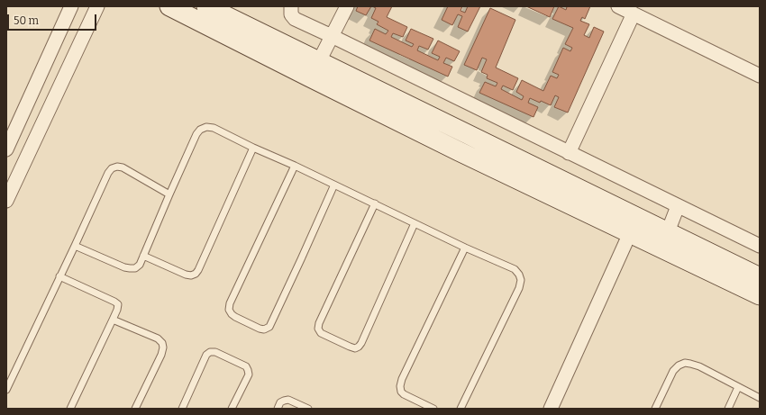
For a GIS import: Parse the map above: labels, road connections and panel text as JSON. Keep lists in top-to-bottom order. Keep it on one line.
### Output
{"scale_bar":"50 m"}
